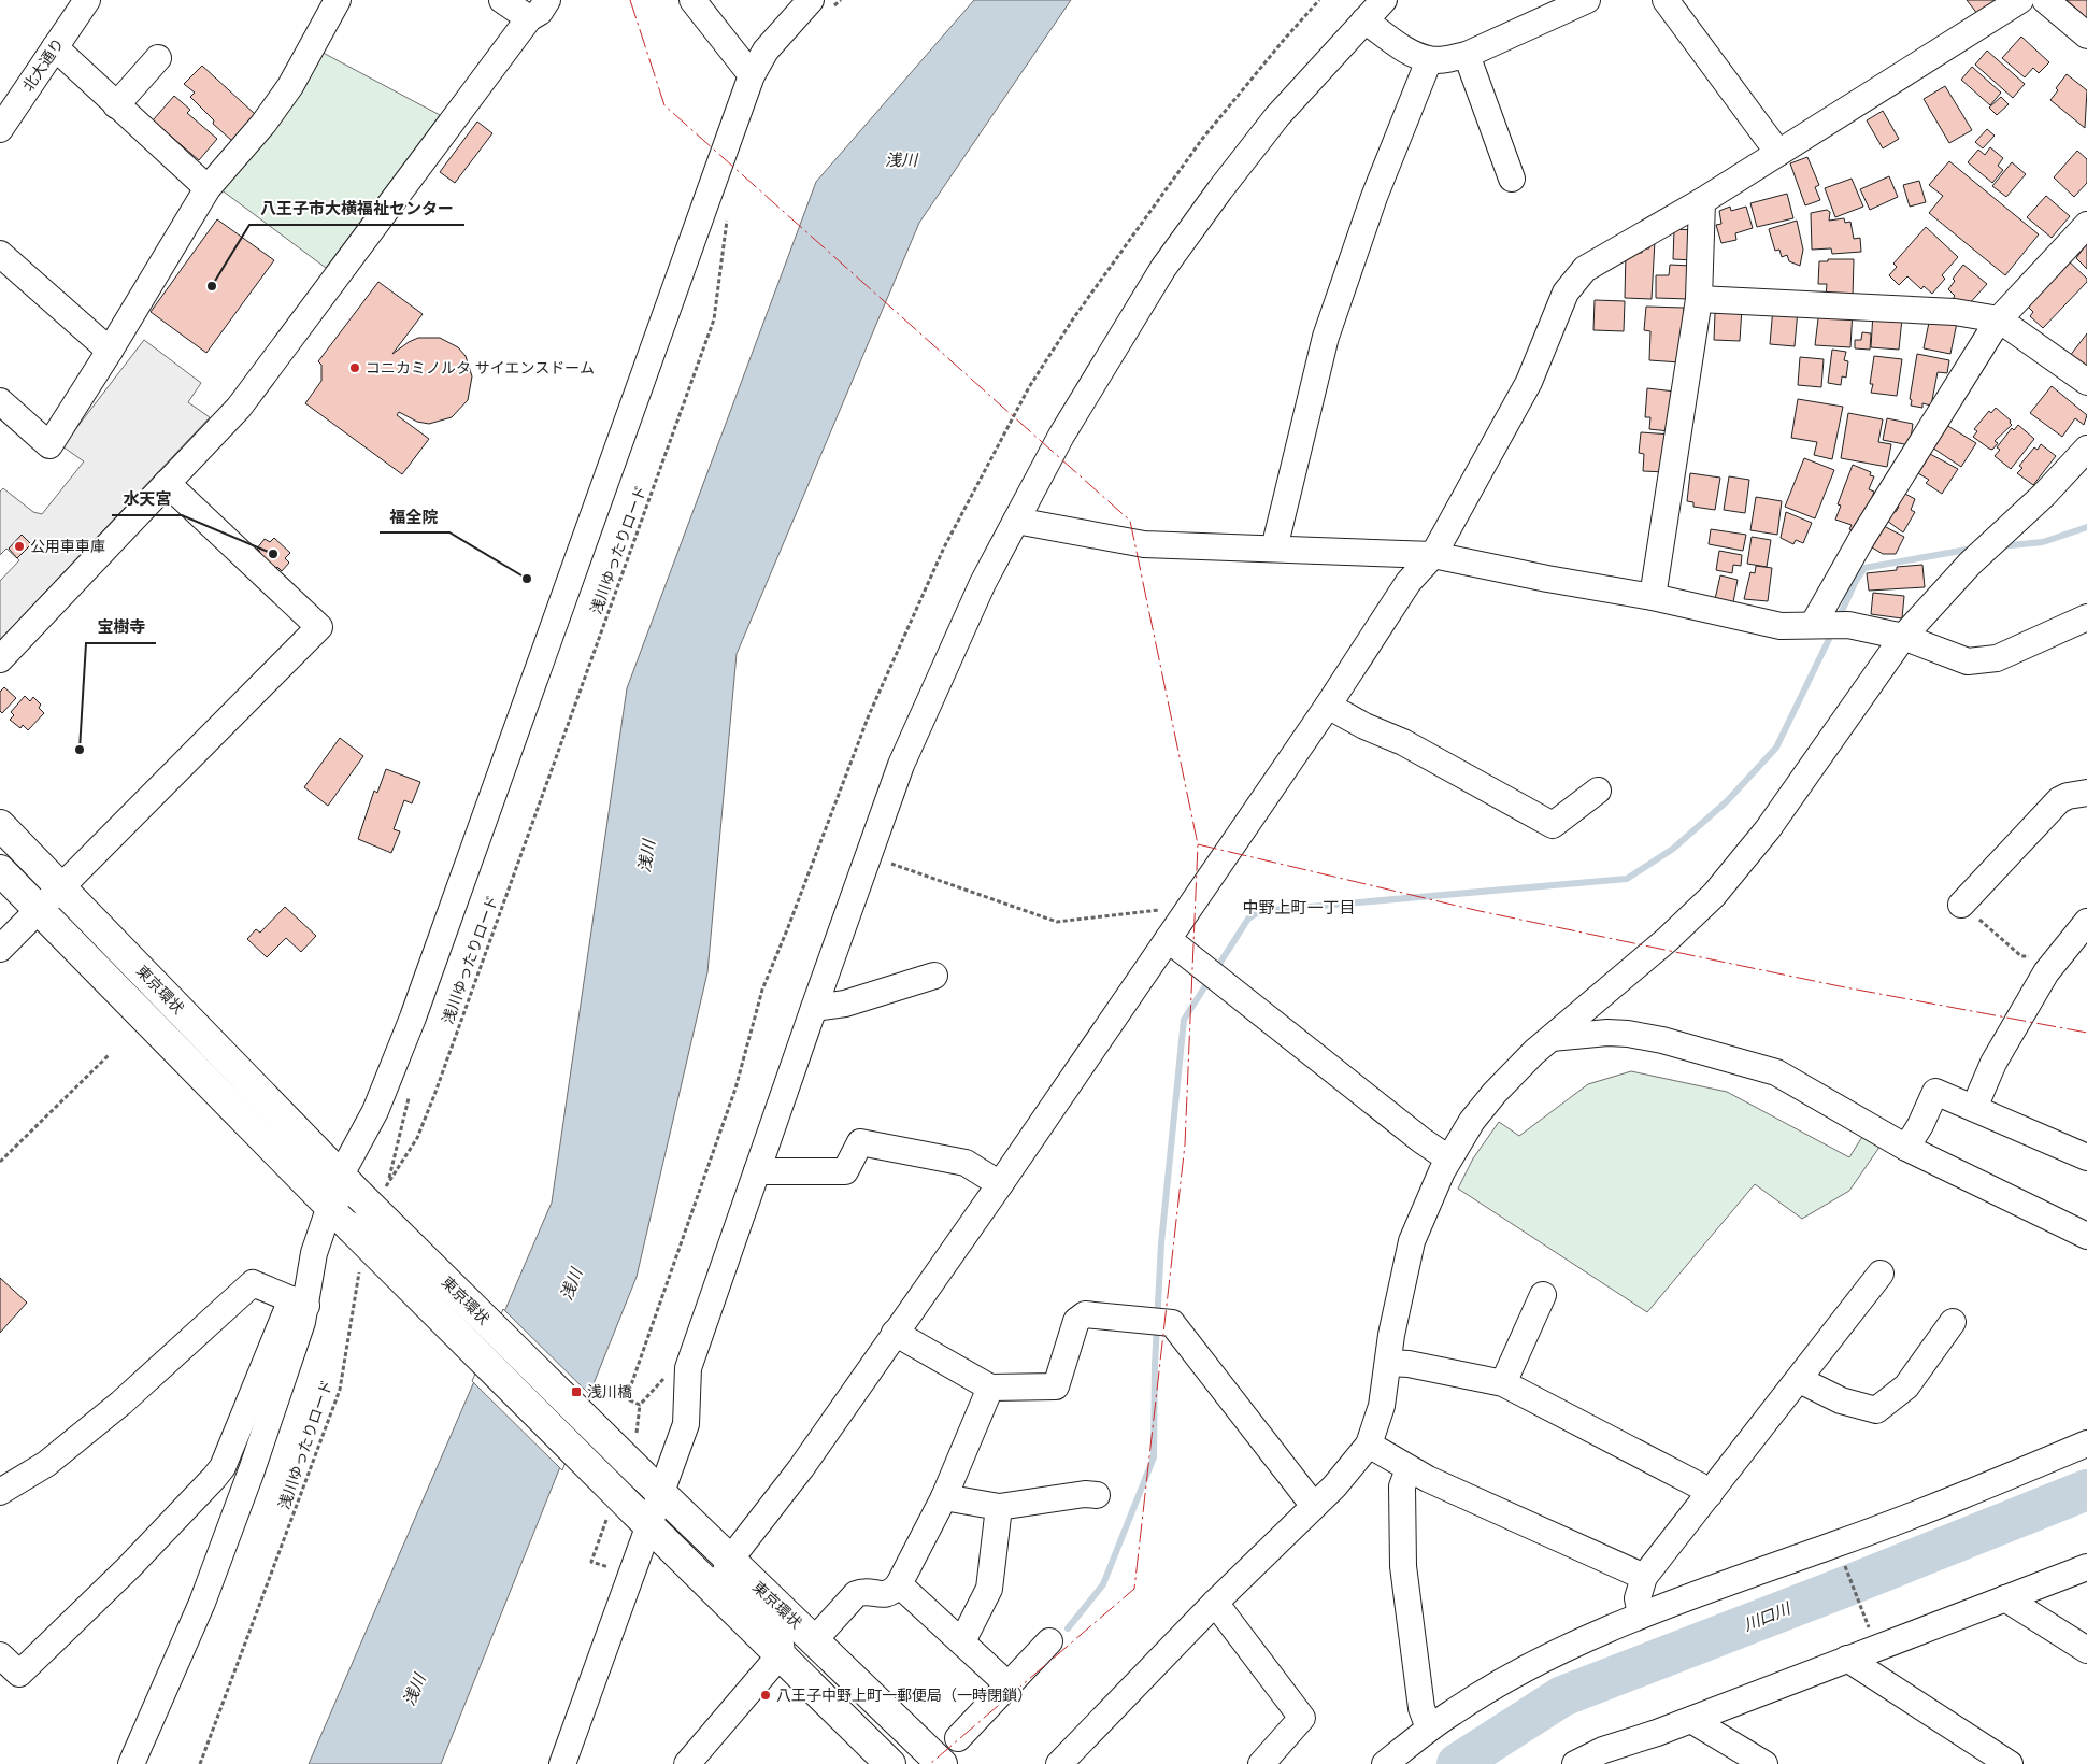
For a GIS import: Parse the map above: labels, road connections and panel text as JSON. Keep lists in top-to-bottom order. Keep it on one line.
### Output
{"streets":{"highway":["東京環状"],"street":["北大通り"],"path":["浅川ゆったりロード"]},"crossings":[["浅川ゆったりロード","東京環状"]],"districts":["中野上町一丁目"],"water":["浅川","川口川"],"places":{"other":["八王子市大横福祉センター","コニカミノルタ サイエンスドーム","公用車車庫","水天宮","福全院","宝樹寺","八王子中野上町一郵便局（一時閉鎖）"],"transit":["浅川橋"]}}
